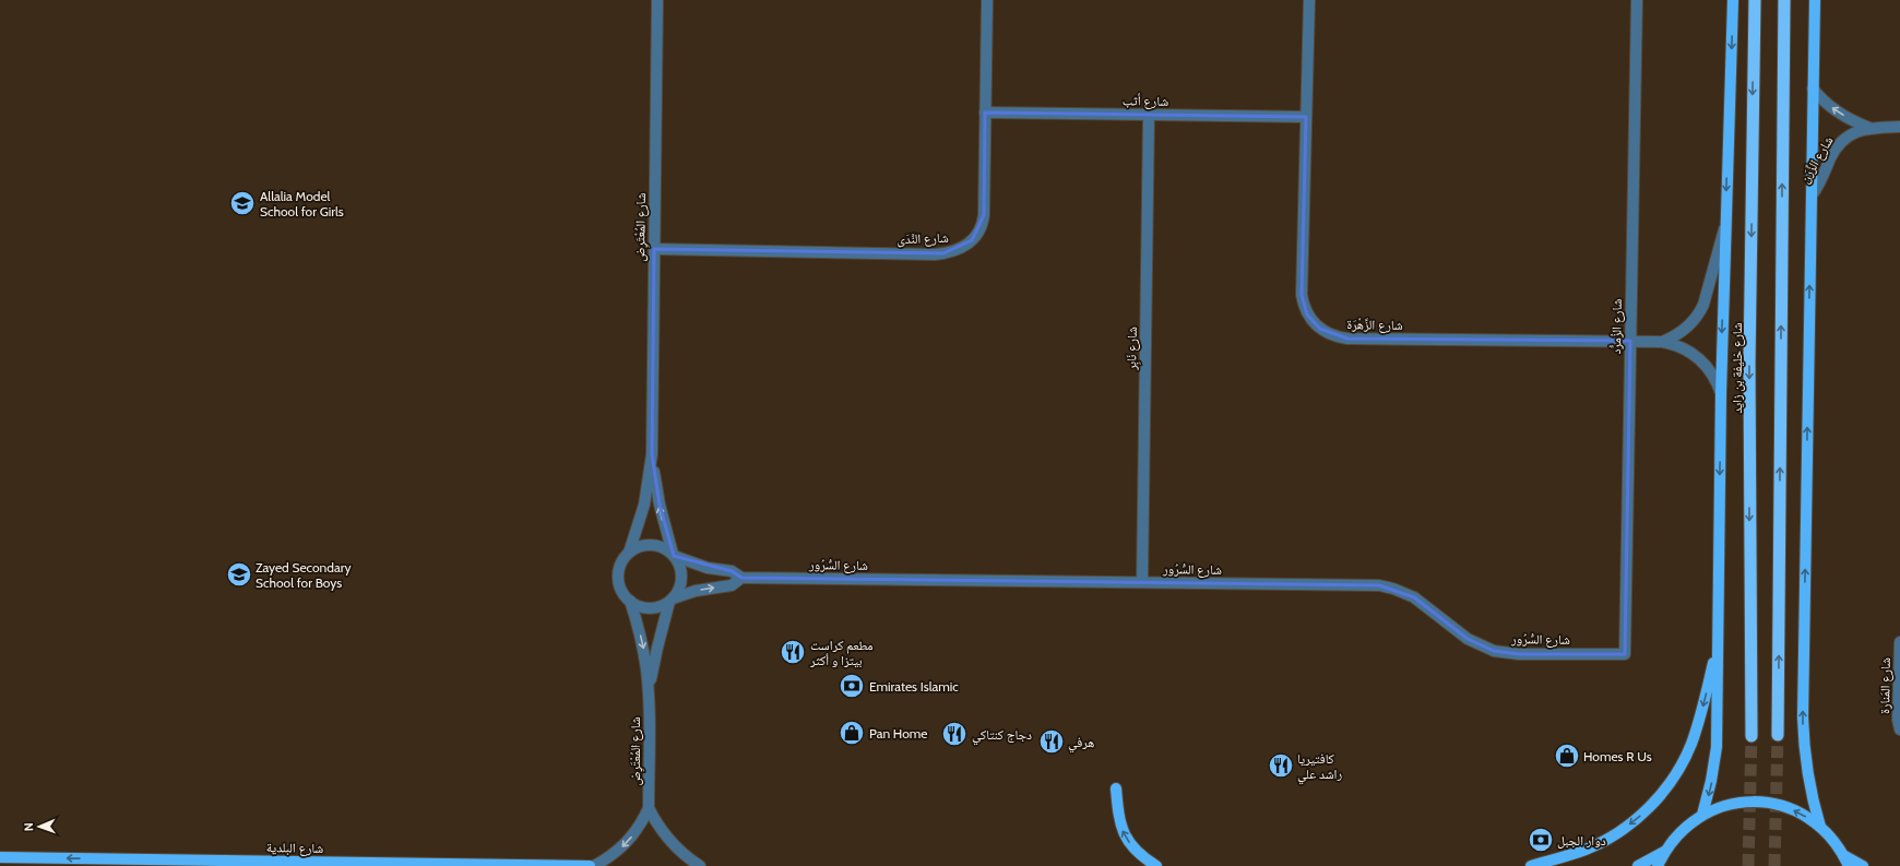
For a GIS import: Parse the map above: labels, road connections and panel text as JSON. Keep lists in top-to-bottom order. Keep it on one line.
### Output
{"streets":{"highway":["شارع خليفة بن زايد"],"main road":["شارع البلدية"],"street":["شارع أثب","شارع الزِّرَن","شارع المُعْتَرِض","شارع النَّدَى","شارع الزَّهْرَة","شارع الزُمرُّد","شارع نَابِر","شارع السُّرُور","شارع المَنارة"]},"crossings":[["شارع أثب","شارع النَّدَى"],["شارع أثب","شارع الزَّهْرَة"],["شارع أثب","شارع نَابِر"],["شارع المُعْتَرِض","شارع النَّدَى"],["شارع المُعْتَرِض","شارع السُّرُور"],["شارع الزَّهْرَة","شارع الزُمرُّد"],["شارع الزُمرُّد","شارع السُّرُور"],["شارع نَابِر","شارع السُّرُور"]],"one_way":["شارع الزِّرَن","شارع البلدية"],"places":{"school or university":["Allalia Model School for Girls","Zayed Secondary School for Boys"],"restaurant":["مطعم كراست بيتزا و أكثر","دجاج كنتاكي","هرفي","كافتيريا راشد علي"],"bank":["Emirates Islamic","دوار الجبل"],"shop":["Pan Home","Homes R Us"]},"north":"left"}
